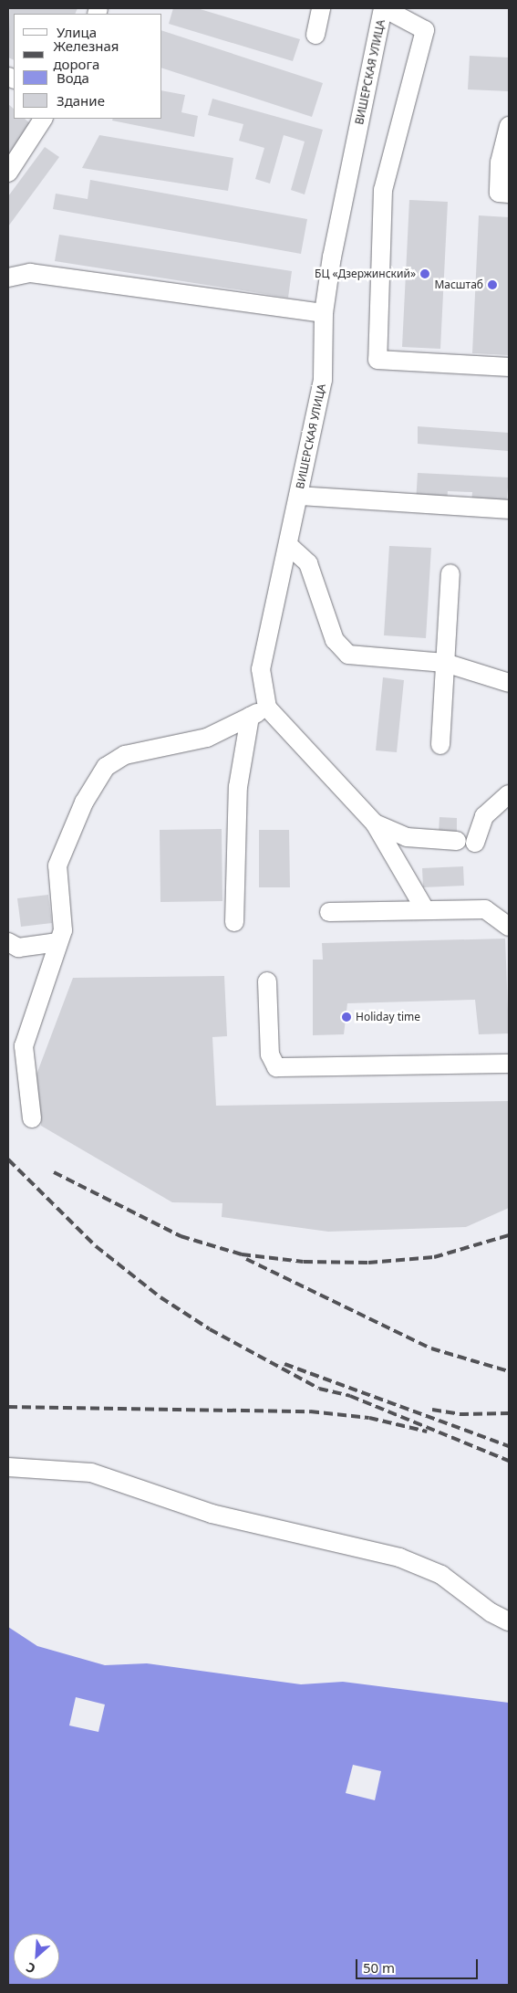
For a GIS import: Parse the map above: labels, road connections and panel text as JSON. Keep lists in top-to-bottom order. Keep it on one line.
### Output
{"streets":{"street":["ВИШЕРСКАЯ УЛИЦА"]},"places":["БЦ «Дзержинский»","Масштаб","Holiday time"],"legend":["Улица","Железная дорога","Вода","Здание"],"scale_bar":"50 m","north":"bottom left"}
